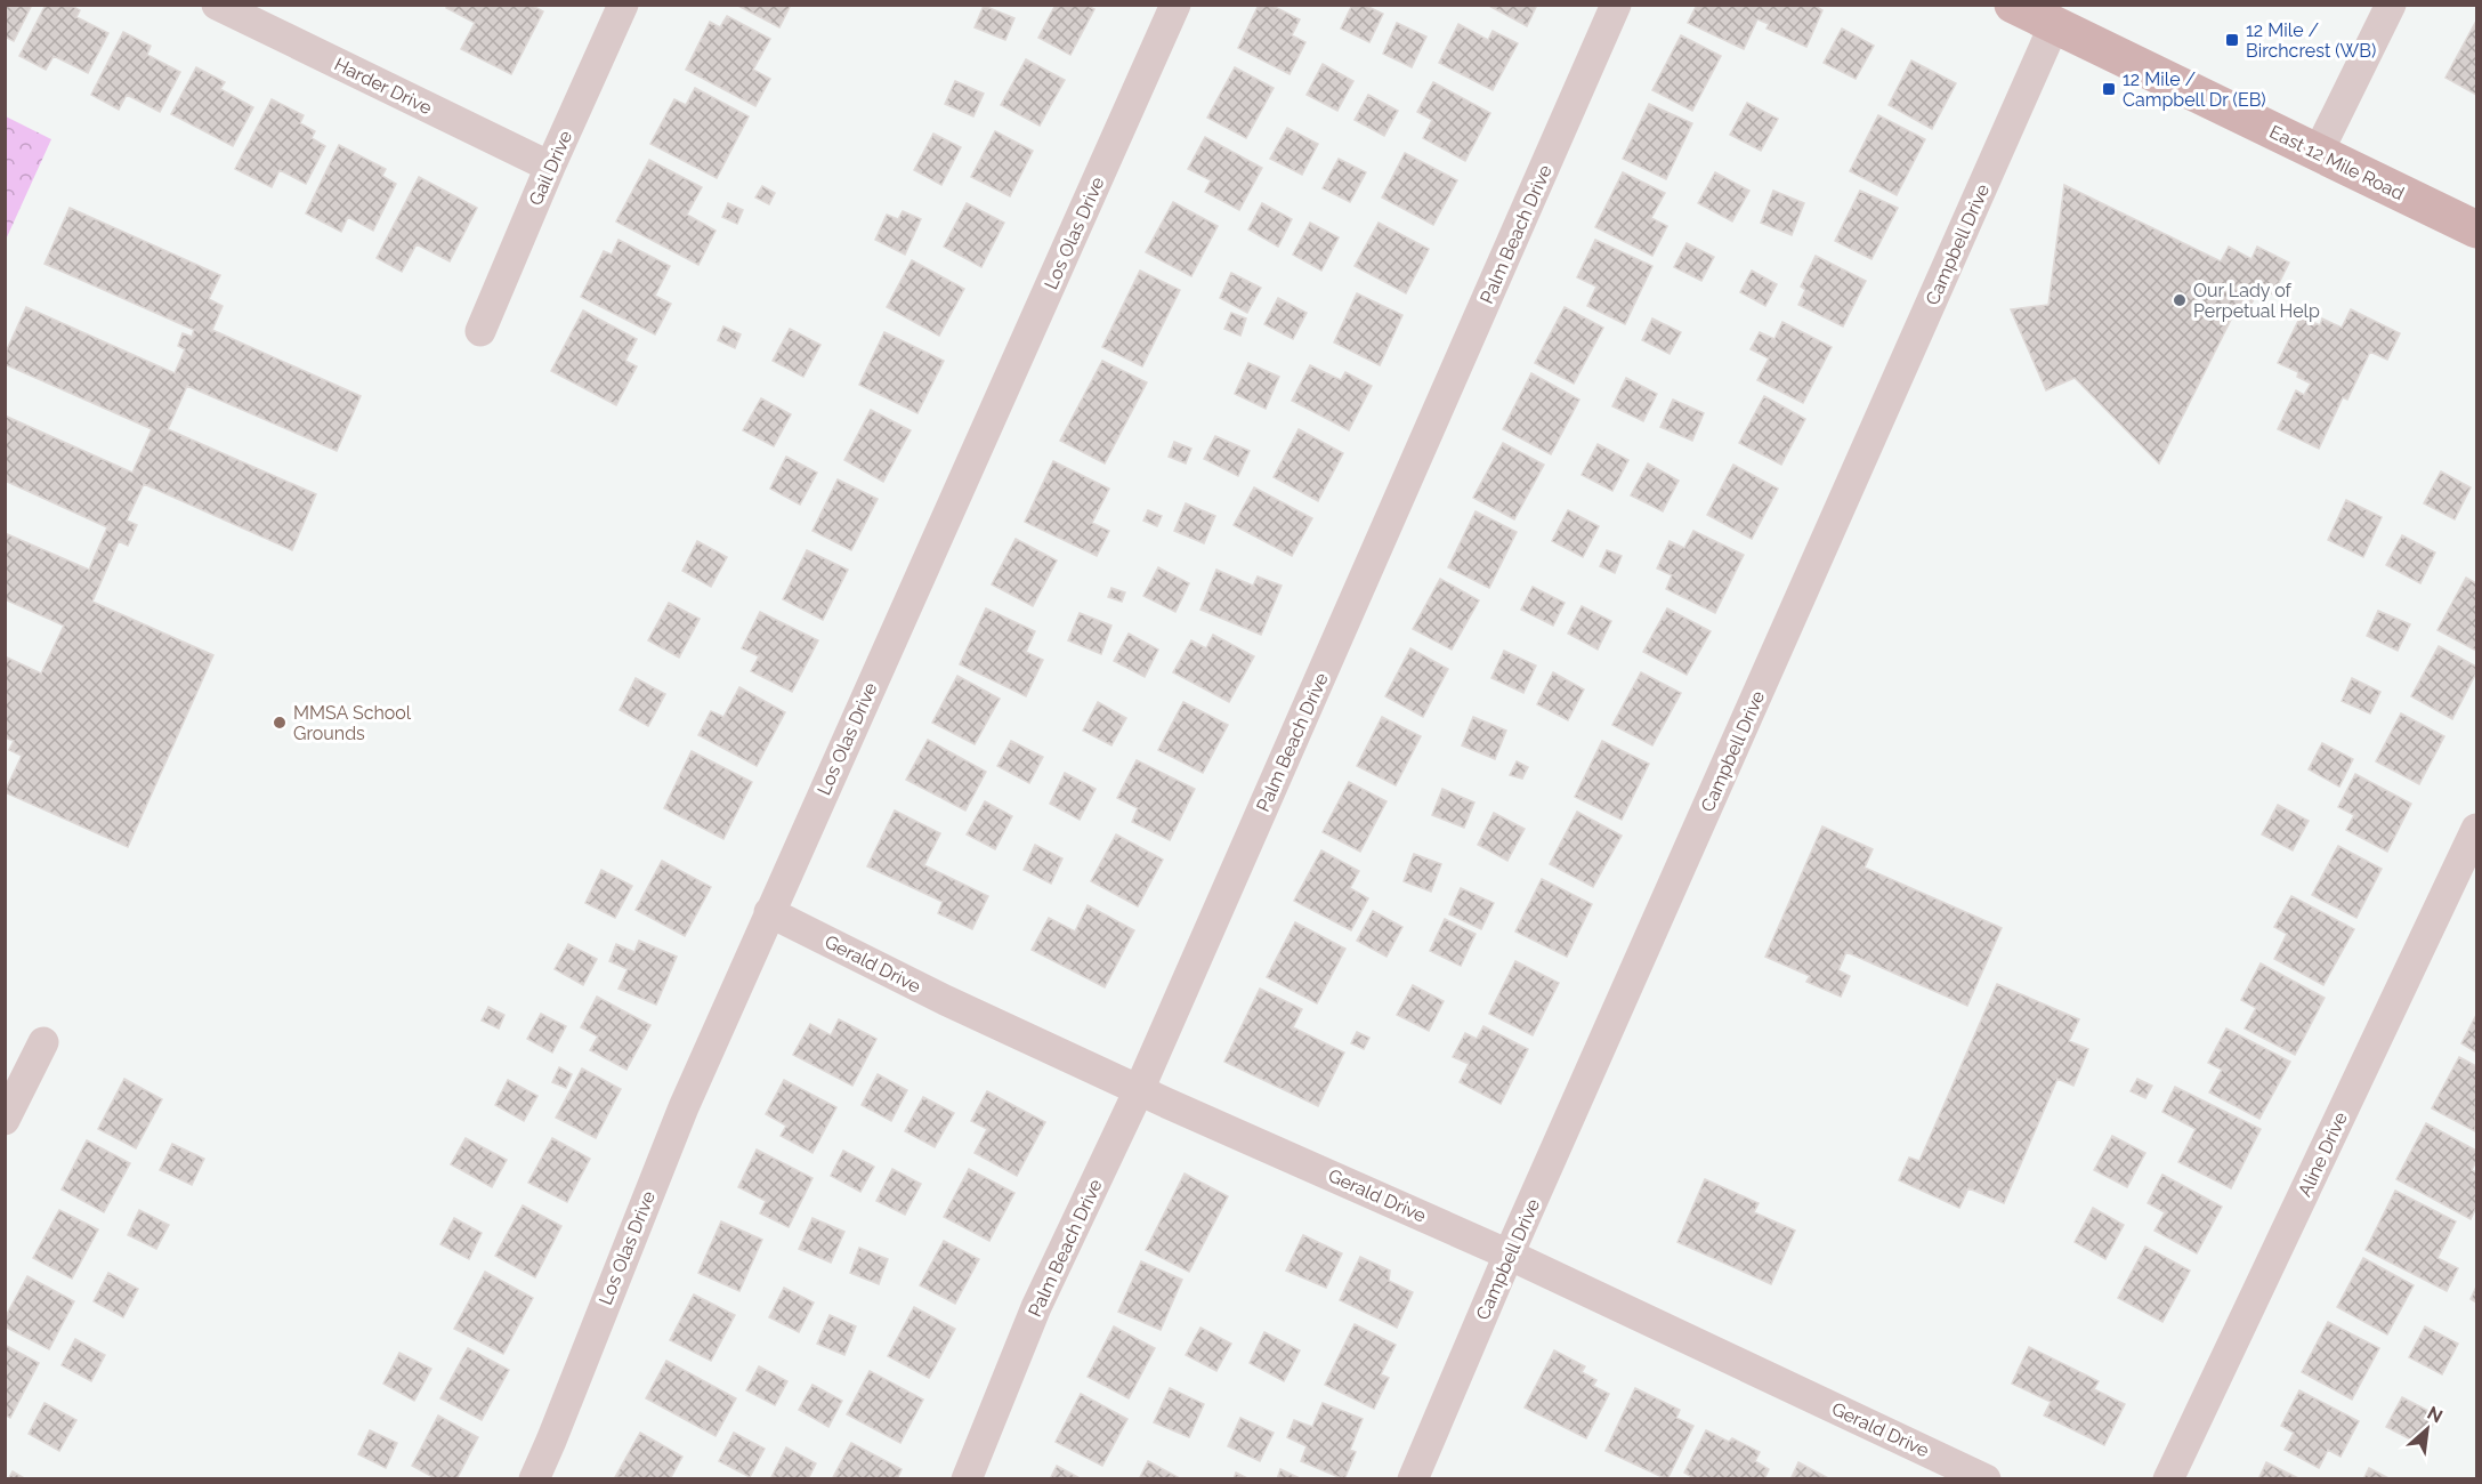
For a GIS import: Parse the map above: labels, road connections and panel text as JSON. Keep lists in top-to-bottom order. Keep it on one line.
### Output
{"streets":{"main road":["East 12 Mile Road"],"street":["Harder Drive","Gail Drive","Los Olas Drive","Palm Beach Drive","Campbell Drive","Gerald Drive","Aline Drive"]},"crossings":[["Harder Drive","Gail Drive"],["East 12 Mile Road","Campbell Drive"],["Los Olas Drive","Gerald Drive"],["Palm Beach Drive","Gerald Drive"],["Campbell Drive","Gerald Drive"]],"places":{"transit":["12 Mile / Birchcrest (WB)","12 Mile / Campbell Dr (EB)"],"other":["Our Lady of Perpetual Help","MMSA School Grounds"]},"north":"top right"}
